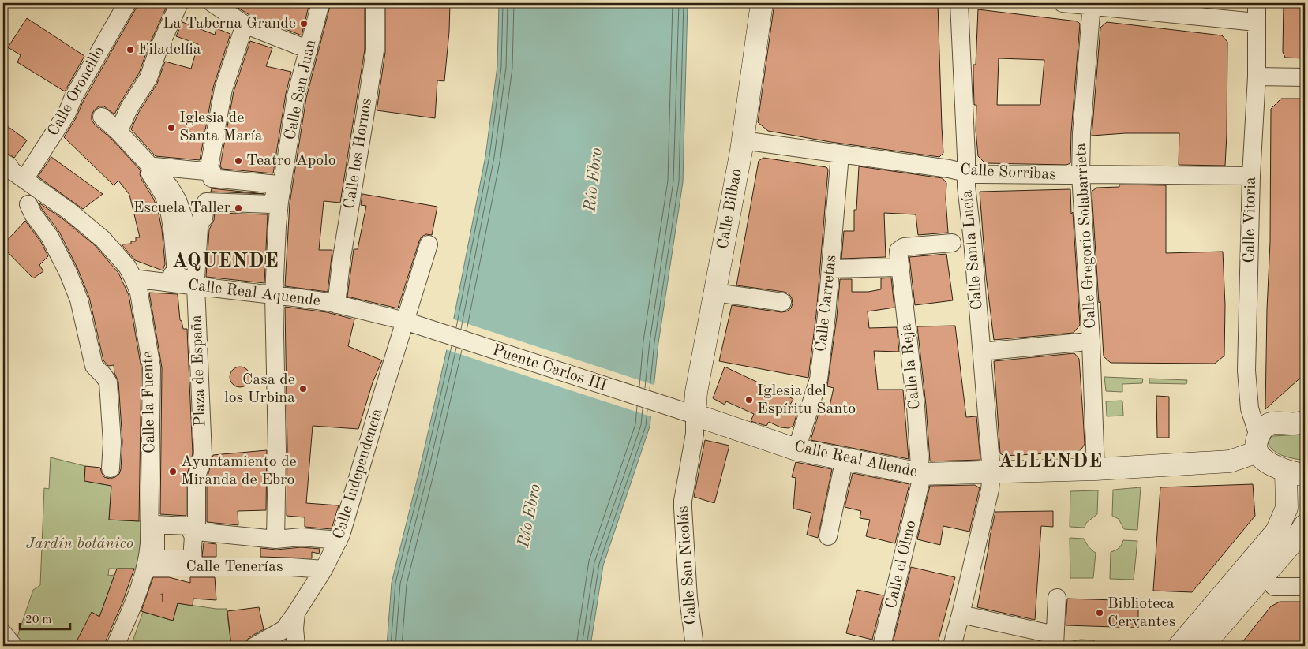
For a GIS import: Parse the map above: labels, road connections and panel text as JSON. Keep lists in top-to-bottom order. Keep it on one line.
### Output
{"streets":{"main road":["Calle Bilbao","Calle Real Allende"],"street":["Calle San Juan","Calle Oroncillo","Calle los Hornos","Calle Sorribas","Calle Vitoria","Calle Gregorio Solabarrieta","Calle Santa Lucía","Calle Real Aquende","Calle Carretas","Calle la Reja","Puente Carlos III","Plaza de España","Calle la Fuente","Calle Independencia","Calle el Olmo","Calle San Nicolás","Calle Tenerías"]},"crossings":[["Calle San Juan","Calle Real Aquende"],["Calle los Hornos","Calle Real Aquende"],["Calle Sorribas","Calle Bilbao"],["Calle Sorribas","Calle Vitoria"],["Calle Sorribas","Calle Gregorio Solabarrieta"],["Calle Sorribas","Calle Santa Lucía"],["Calle Sorribas","Calle Carretas"],["Calle Bilbao","Puente Carlos III"],["Calle Bilbao","Calle Real Allende"],["Calle Bilbao","Calle San Nicolás"],["Calle Vitoria","Calle Real Allende"],["Calle Gregorio Solabarrieta","Calle Real Allende"],["Calle Santa Lucía","Calle Real Allende"],["Calle Real Aquende","Puente Carlos III"],["Calle Real Aquende","Plaza de España"],["Calle Real Aquende","Calle la Fuente"],["Calle Real Aquende","Calle Independencia"],["Calle Carretas","Calle Real Allende"],["Calle la Reja","Calle el Olmo"],["Puente Carlos III","Calle Real Allende"],["Puente Carlos III","Calle Independencia"],["Puente Carlos III","Calle San Nicolás"],["Plaza de España","Calle la Fuente"],["Plaza de España","Calle Tenerías"],["Calle la Fuente","Calle Tenerías"],["Calle Real Allende","Calle San Nicolás"],["Calle Independencia","Calle Tenerías"]],"districts":["AQUENDE","ALLENDE"],"water":["Río Ebro"],"parks":["Jardín botánico"],"places":["La Taberna Grande","Filadelfia","Iglesia de Santa María","Teatro Apolo","Escuela Taller","Casa de los Urbina","Iglesia del Espíritu Santo","Ayuntamiento de Miranda de Ebro","Biblioteca Cervantes"],"house_numbers":["1"],"scale_bar":"20 m"}
